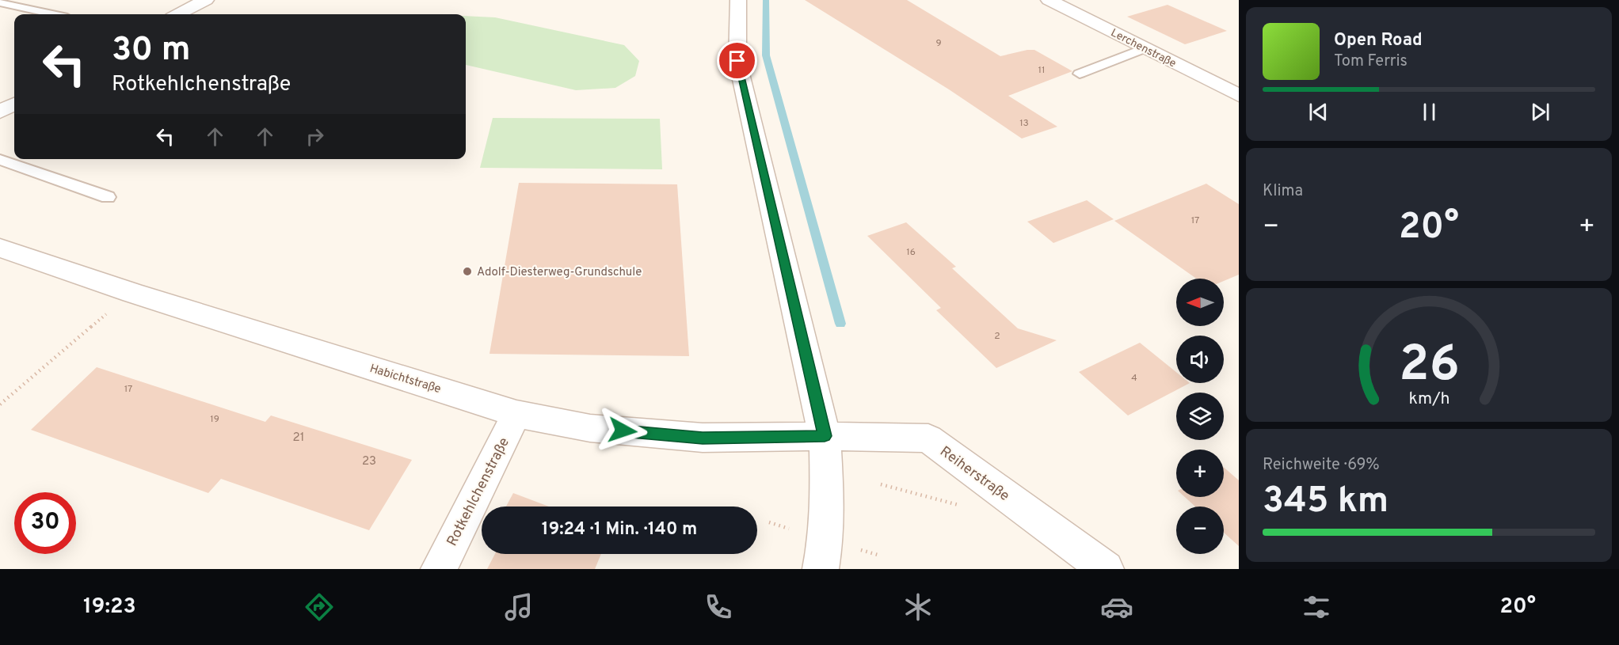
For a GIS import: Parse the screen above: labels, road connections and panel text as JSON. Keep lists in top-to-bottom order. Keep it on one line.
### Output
{"streets":{"street":["Lerchenstraße","Habichtstraße","Reiherstraße","Rotkehlchenstraße"]},"crossings":[["Habichtstraße","Reiherstraße"],["Habichtstraße","Rotkehlchenstraße"]],"places":["Adolf-Diesterweg-Grundschule"],"house_numbers":["9","11","13","17","16","2","4","17","19","21","23"],"north":"left","page":{"turn":["30 m","Rotkehlchenstraße"],"song":["Open Road","Tom Ferris"],"tile":["Klima",["Reichweite · 69%","345 km"]],"heat":["−","20°","+"],"map_buttons":["+","−"],"limit":"30","trip":"19:24 · 1 Min. · 140 m","tabs":["19:23","20°"],"gauge":["26","km/h"]}}
